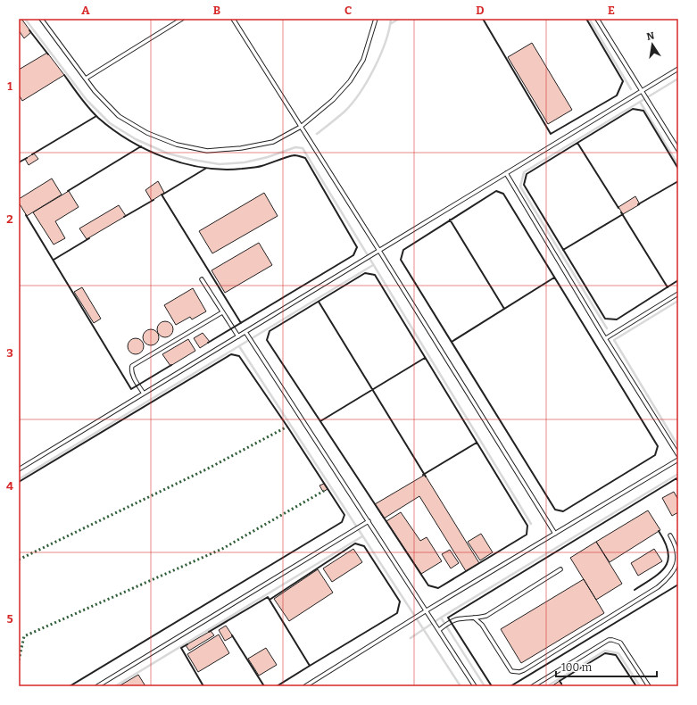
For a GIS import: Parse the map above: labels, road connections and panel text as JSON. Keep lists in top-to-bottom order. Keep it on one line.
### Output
{"scale_bar":"100 m","north":"top","grid":{"columns":["A","B","C","D","E"],"rows":["1","2","3","4","5"]}}
